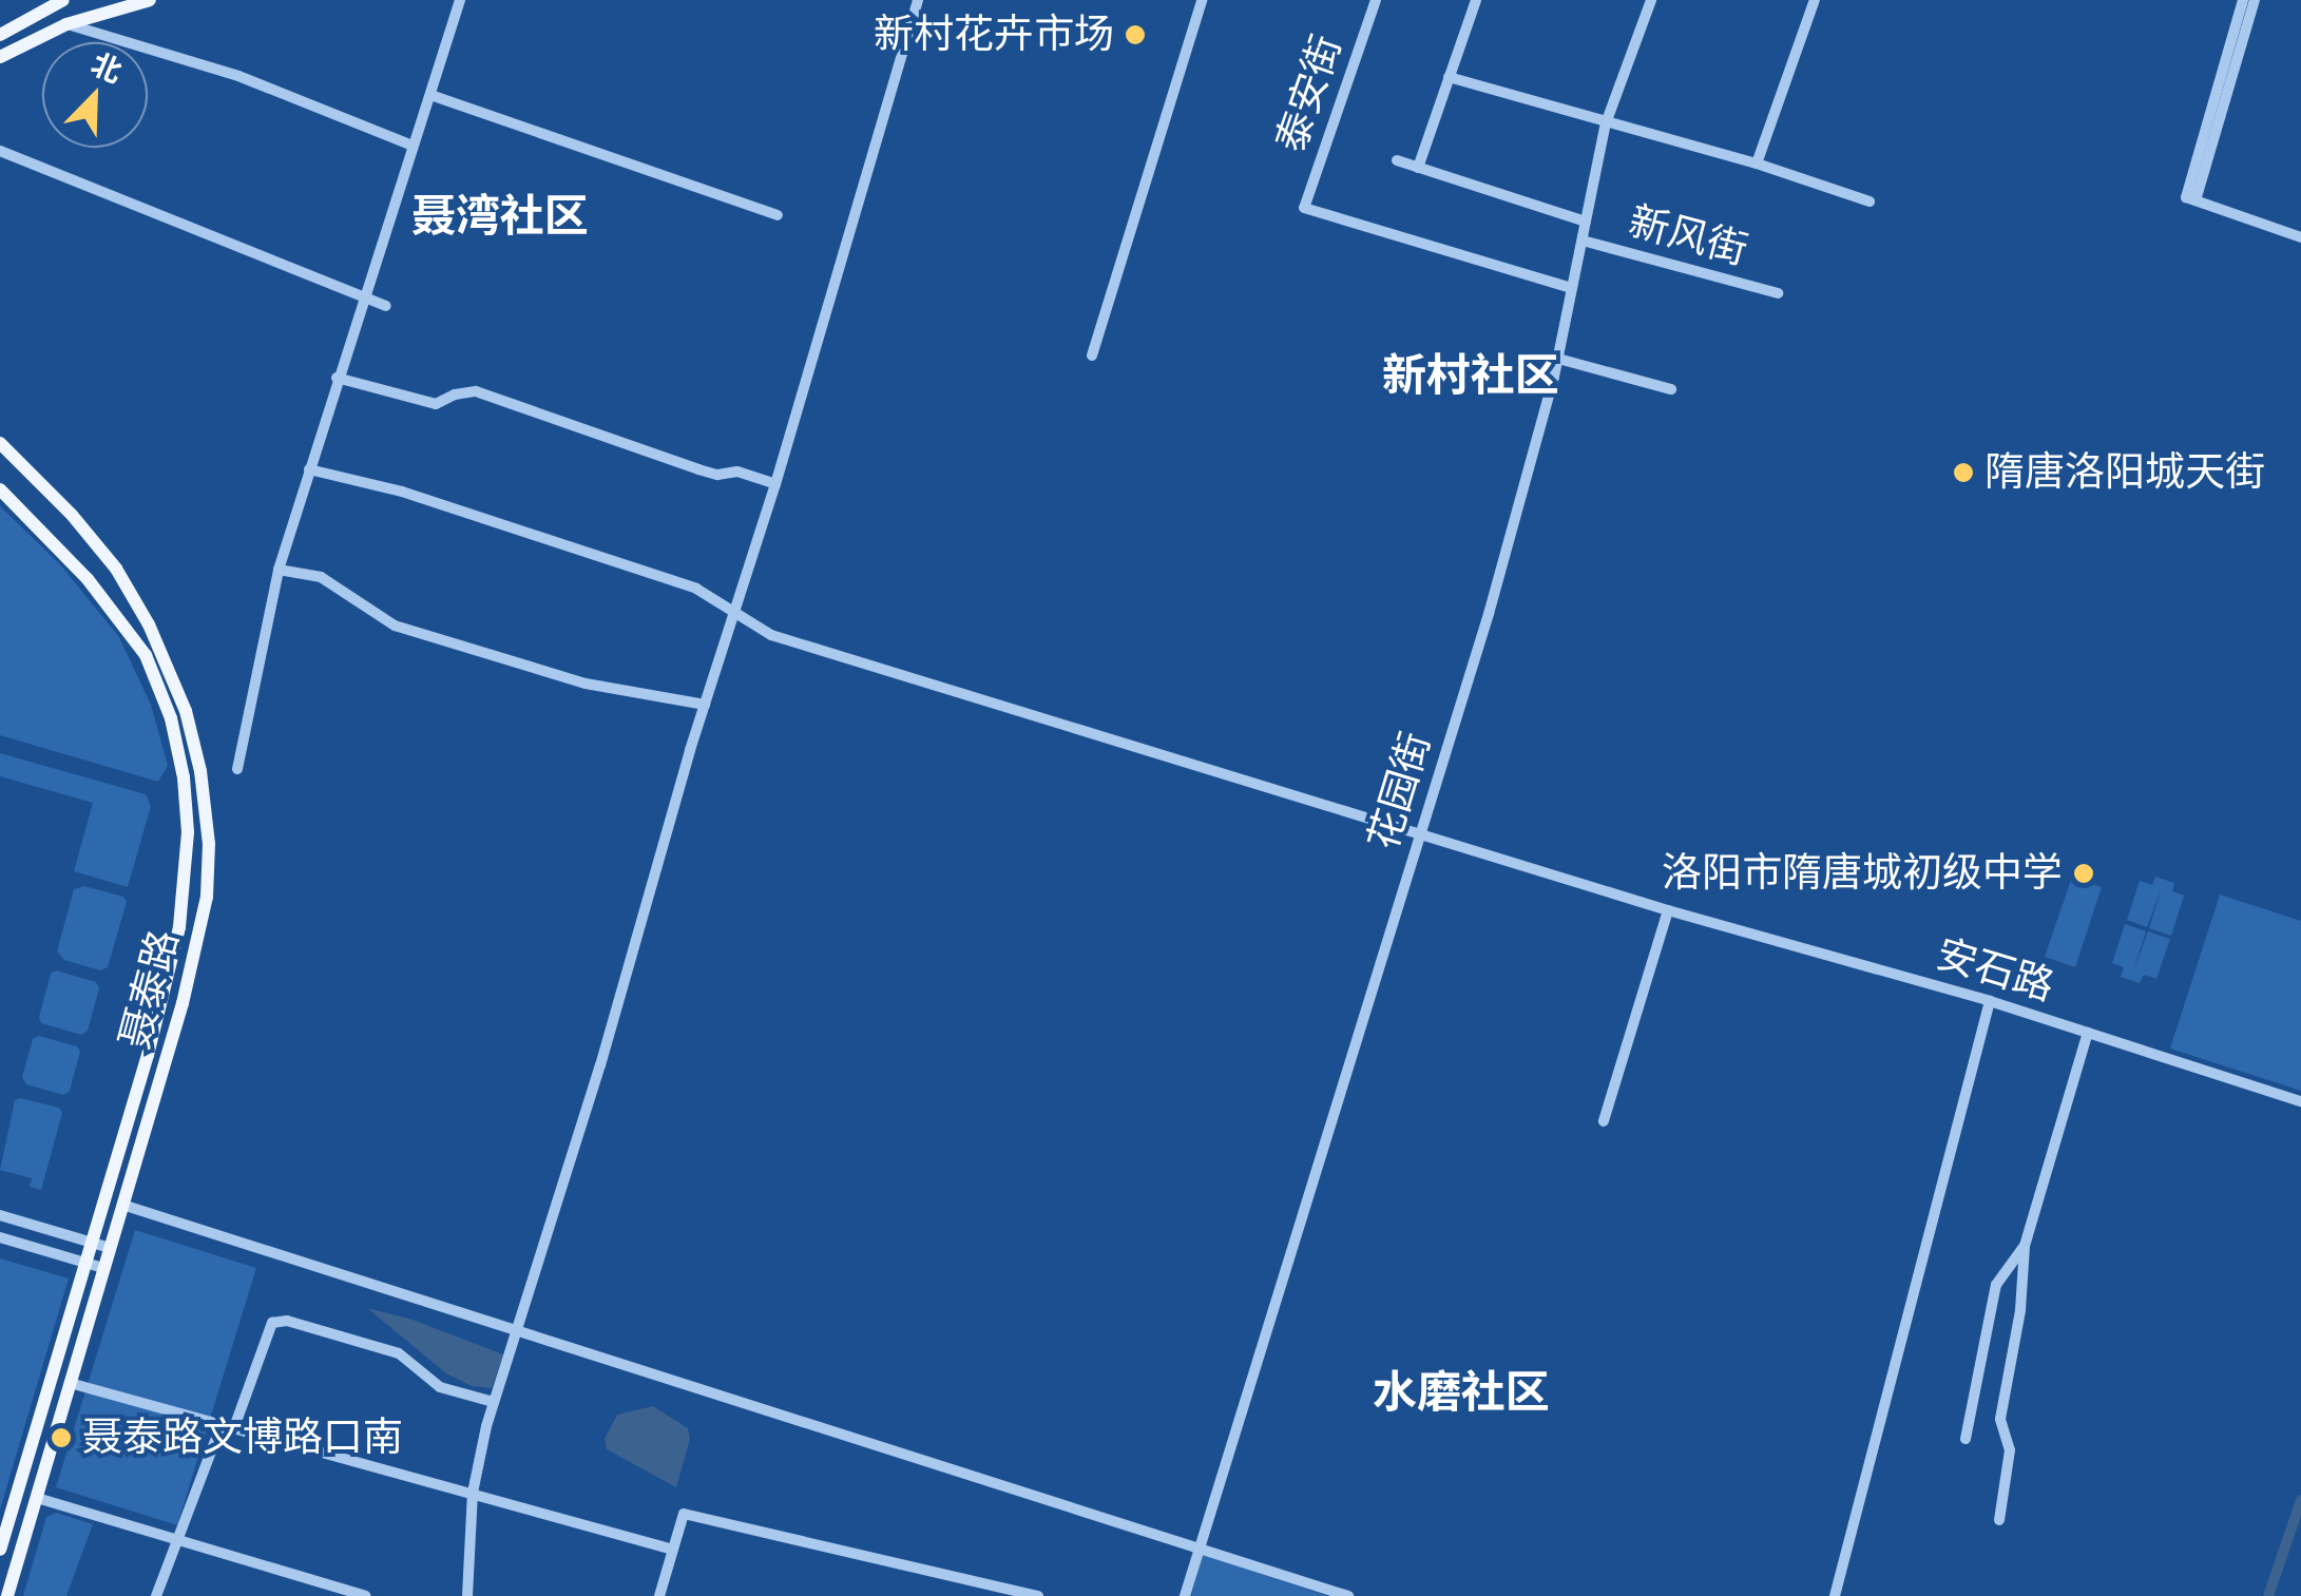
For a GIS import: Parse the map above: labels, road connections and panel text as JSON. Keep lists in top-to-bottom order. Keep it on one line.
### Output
{"streets":{"main road":["聂泰路"],"street":["泰安街","新风街","花园街","安石路"]},"crossings":[["泰安街","花园街"],["新风街","花园街"],["花园街","安石路"]],"districts":["聂湾社区","新村社区","水磨社区"],"places":["新村花卉市场","隋唐洛阳城天街","洛阳市隋唐城初级中学","聂泰路文博路口南"],"north":"top right"}
